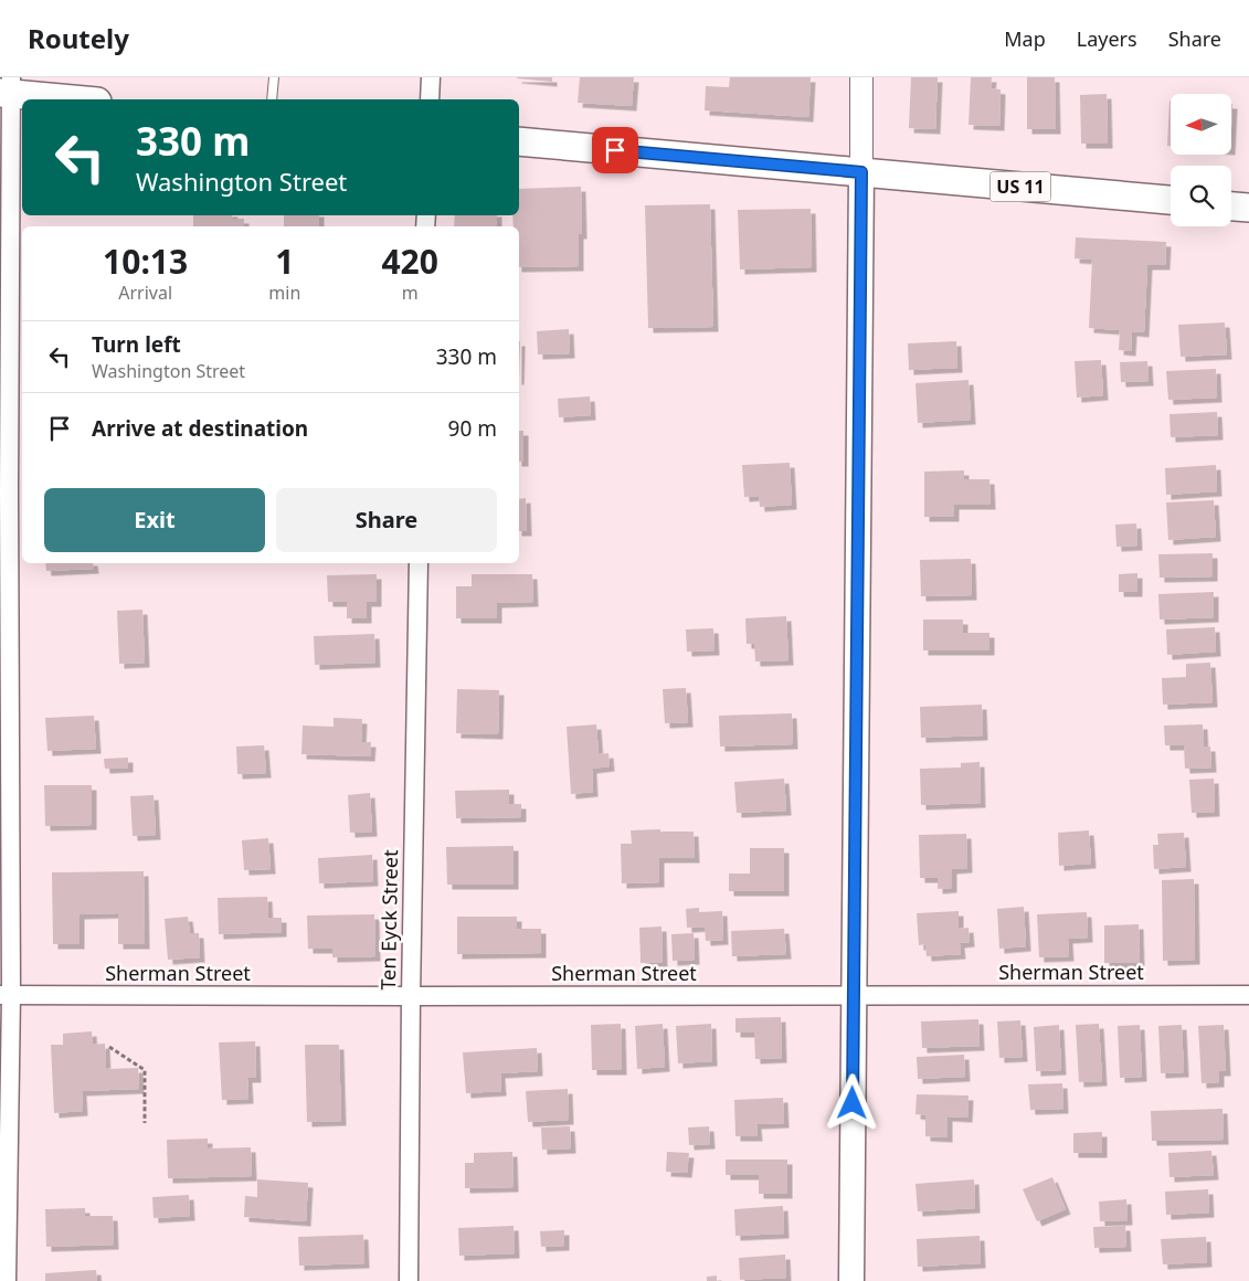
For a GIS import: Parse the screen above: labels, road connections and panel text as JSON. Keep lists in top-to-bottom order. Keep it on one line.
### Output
{"streets":{"main road":["US 11"],"street":["Ten Eyck Street","Sherman Street"]},"crossings":[["Ten Eyck Street","Sherman Street"]],"north":"left","page":{"header":"Routely","nav":["Map","Layers","Share"],"turn":["330 m","Washington Street"],"eta":["10:13","Arrival","1","min","420","m"],"list":[{"name":"Turn left","note":"Washington Street","value":"330 m"},{"name":"Arrive at destination","value":"90 m"}],"buttons":["Exit","Share"]}}
